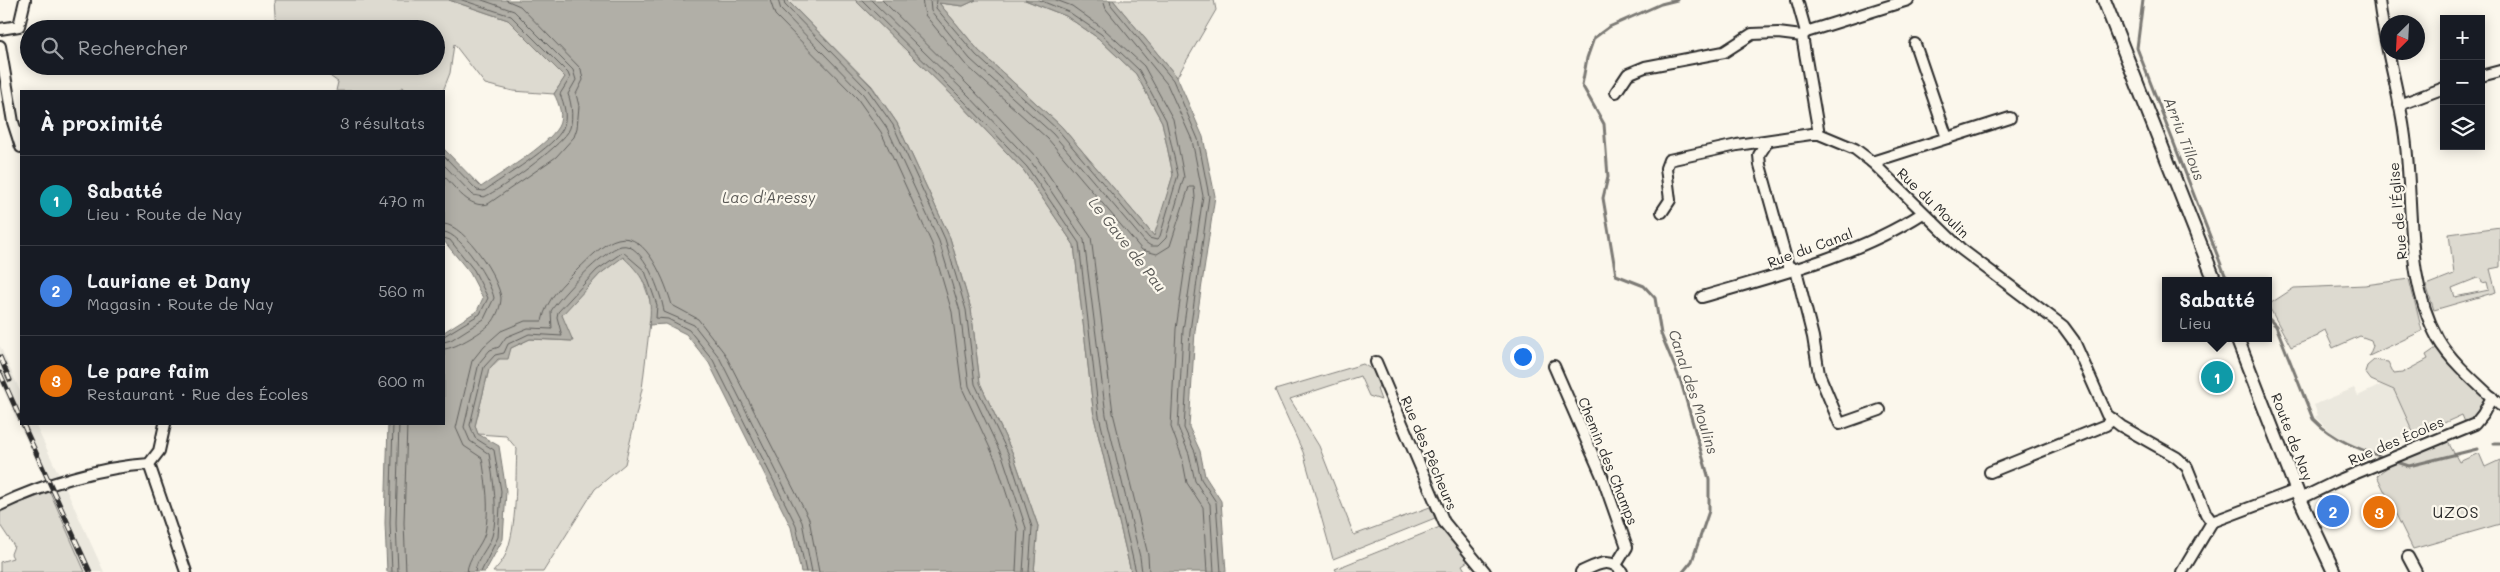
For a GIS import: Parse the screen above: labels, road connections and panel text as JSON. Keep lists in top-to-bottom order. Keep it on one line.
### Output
{"streets":{"main road":["Route de Nay"],"street":["Rue du Moulin","Rue de l'Église","Rue du Canal","Rue des Écoles","Rue des Pêcheurs","Chemin des Champs"]},"crossings":[["Rue du Moulin","Rue du Canal"],["Rue du Moulin","Rue des Écoles"],["Rue de l'Église","Rue des Écoles"],["Route de Nay","Rue des Écoles"]],"districts":["UZOS"],"water":["Arriu Tillous","Lac d'Aressy","Le Gave de Pau","Canal des Moulins"],"north":"bottom left","page":{"map_buttons":["+","−"],"search":"Rechercher","heading":["À proximité","3 résultats"],"list":[{"mark":"1","name":"Sabatté","note":"Lieu · Route de Nay","value":"470 m"},{"mark":"2","name":"Lauriane et Dany","note":"Magasin · Route de Nay","value":"560 m"},{"mark":"3","name":"Le pare faim","note":"Restaurant · Rue des Écoles","value":"600 m"}],"popup":["Sabatté","Lieu"],"pins":["1","2","3"]}}
